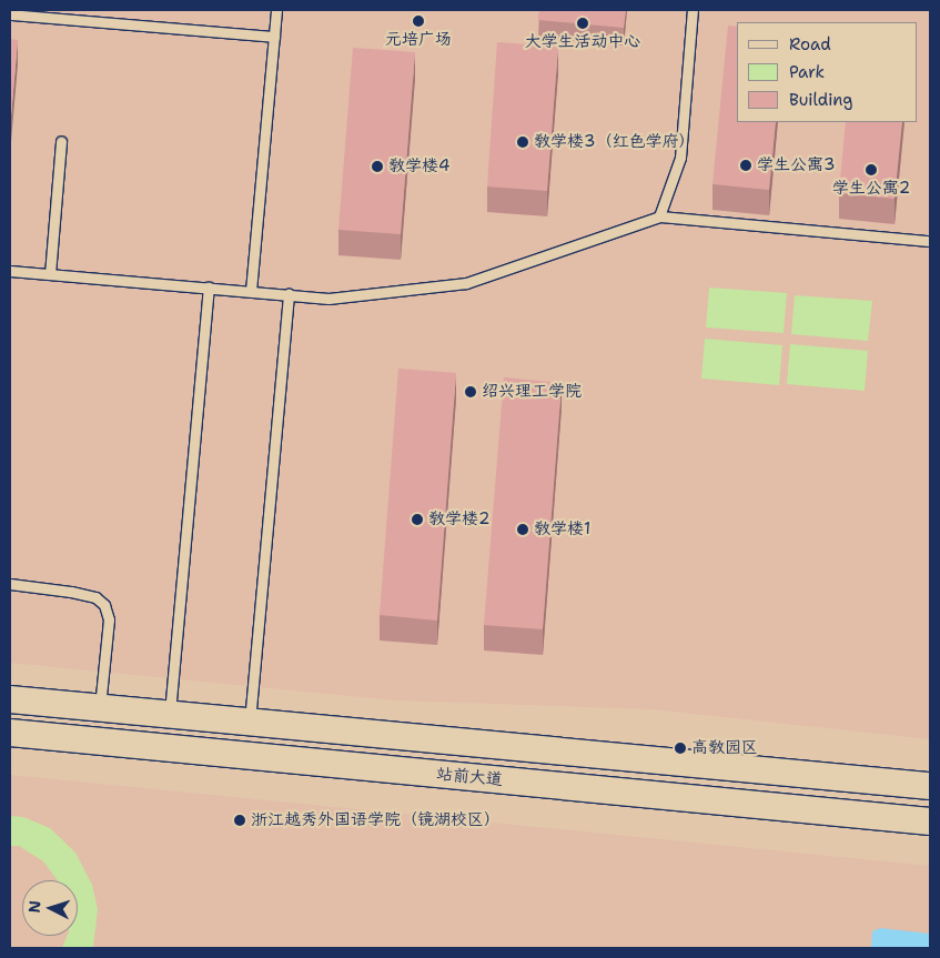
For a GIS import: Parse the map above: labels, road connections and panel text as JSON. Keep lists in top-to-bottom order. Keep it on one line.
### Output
{"streets":{"main road":["站前大道"]},"places":["元培广场","大学生活动中心","教学楼3（红色学府）","学生公寓3","教学楼4","学生公寓2","绍兴理工学院","教学楼2","教学楼1","高教园区","浙江越秀外国语学院（镜湖校区）"],"legend":["Road","Park","Building"],"north":"left"}
